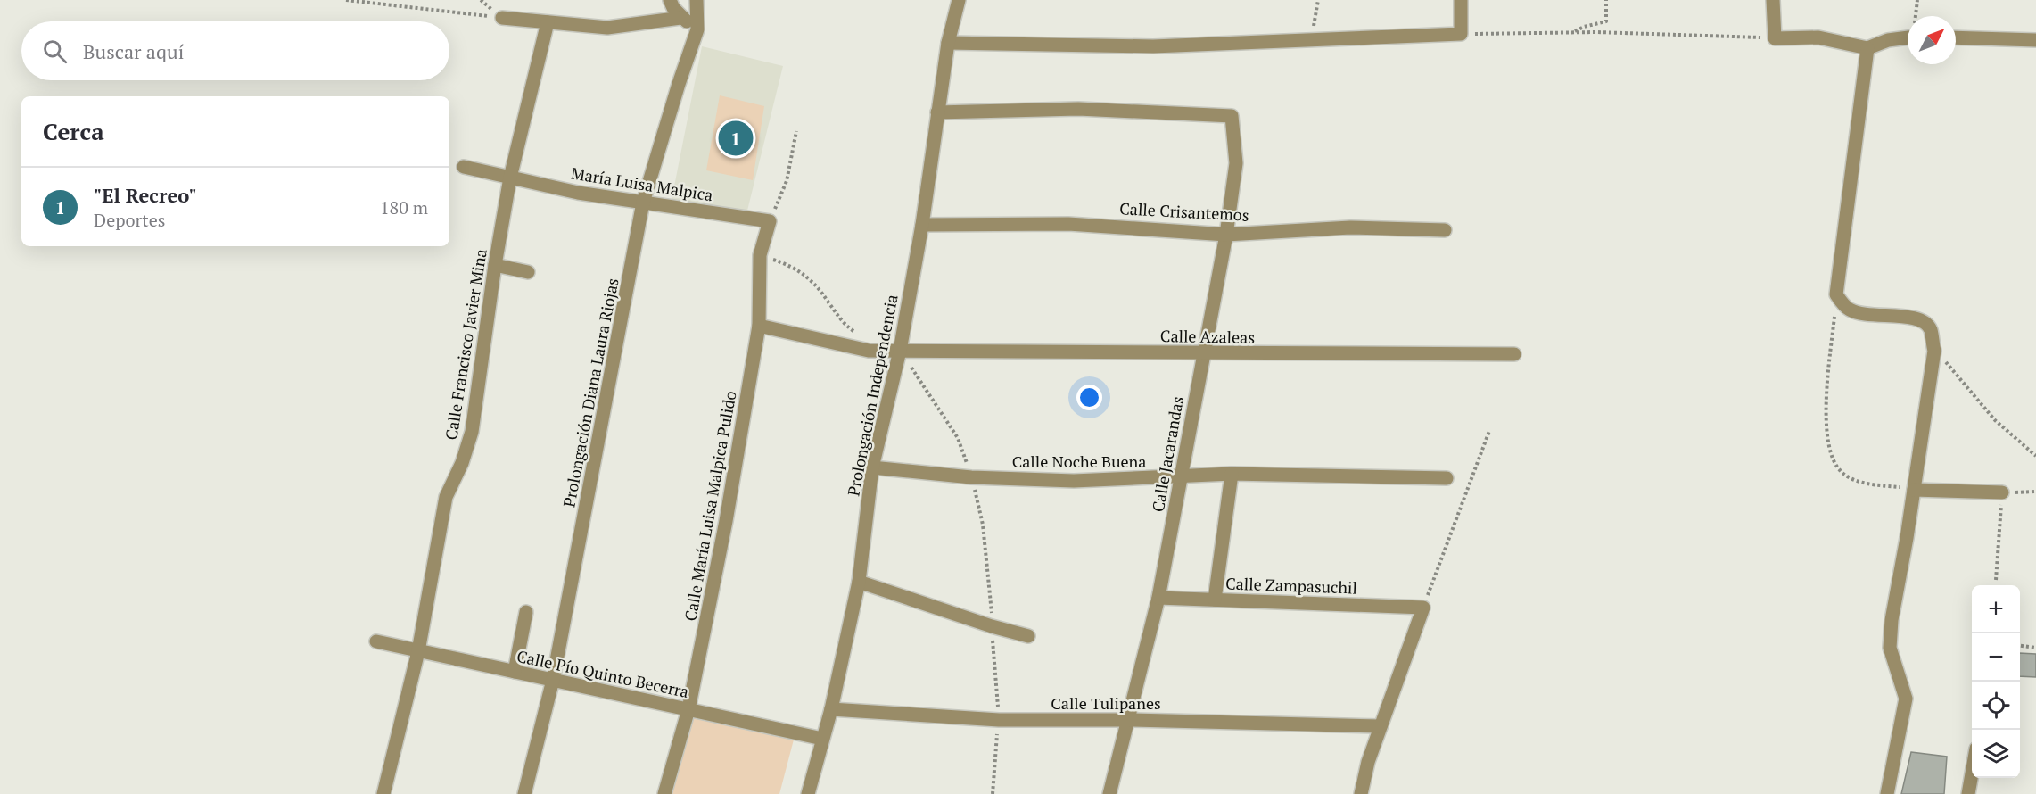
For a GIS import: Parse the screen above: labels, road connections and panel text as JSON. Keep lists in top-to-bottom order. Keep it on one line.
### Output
{"streets":{"street":["María Luisa Malpica","Calle Crisantemos","Calle Azaleas","Calle Francisco Javier Mina","Prolongación Diana Laura Riojas","Prolongación Independencia","Calle Jacarandas","Calle Noche Buena","Calle María Luisa Malpica Pulido","Calle Zampasuchil","Calle Pío Quinto Becerra","Calle Tulipanes"]},"crossings":[["María Luisa Malpica","Calle Francisco Javier Mina"],["María Luisa Malpica","Prolongación Diana Laura Riojas"],["María Luisa Malpica","Calle María Luisa Malpica Pulido"],["Calle Crisantemos","Prolongación Independencia"],["Calle Crisantemos","Calle Jacarandas"],["Calle Azaleas","Prolongación Independencia"],["Calle Azaleas","Calle Jacarandas"],["Calle Azaleas","Calle María Luisa Malpica Pulido"],["Calle Francisco Javier Mina","Calle Pío Quinto Becerra"],["Prolongación Diana Laura Riojas","Calle Pío Quinto Becerra"],["Prolongación Independencia","Calle Jacarandas"],["Prolongación Independencia","Calle Noche Buena"],["Prolongación Independencia","Calle Pío Quinto Becerra"],["Prolongación Independencia","Calle Tulipanes"],["Calle Jacarandas","Calle Noche Buena"],["Calle Jacarandas","Calle Zampasuchil"],["Calle Jacarandas","Calle Tulipanes"],["Calle María Luisa Malpica Pulido","Calle Pío Quinto Becerra"]],"north":"top right","page":{"search":"Buscar aquí","heading":"Cerca","pins":"1","list":[{"mark":"1","name":"\"El Recreo\"","note":"Deportes","value":"180 m"}],"map_buttons":["+","−"]}}
